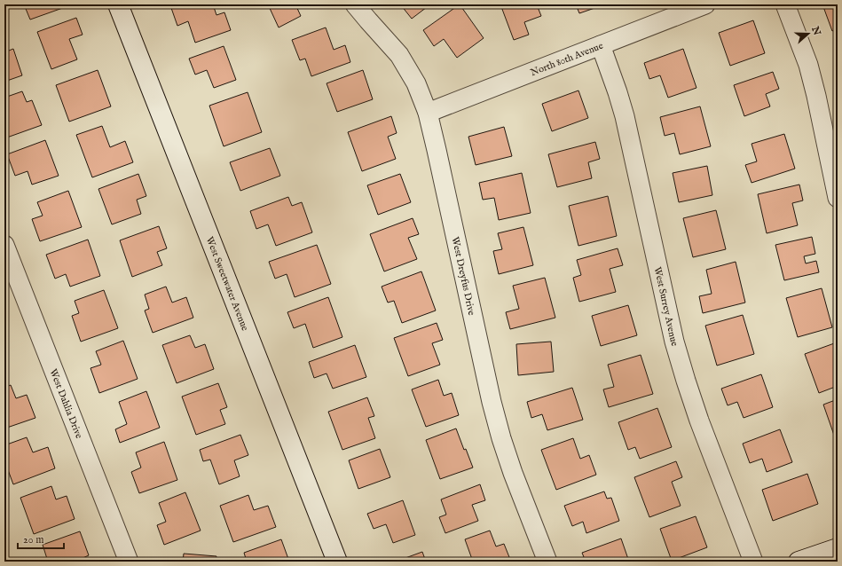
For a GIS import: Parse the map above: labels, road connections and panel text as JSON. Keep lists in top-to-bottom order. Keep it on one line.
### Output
{"streets":{"street":["North 80th Avenue","West Dreyfus Drive","West Sweetwater Avenue","West Surrey Avenue","West Dahlia Drive"]},"crossings":[["North 80th Avenue","West Dreyfus Drive"],["North 80th Avenue","West Surrey Avenue"]],"scale_bar":"20 m","north":"right"}
